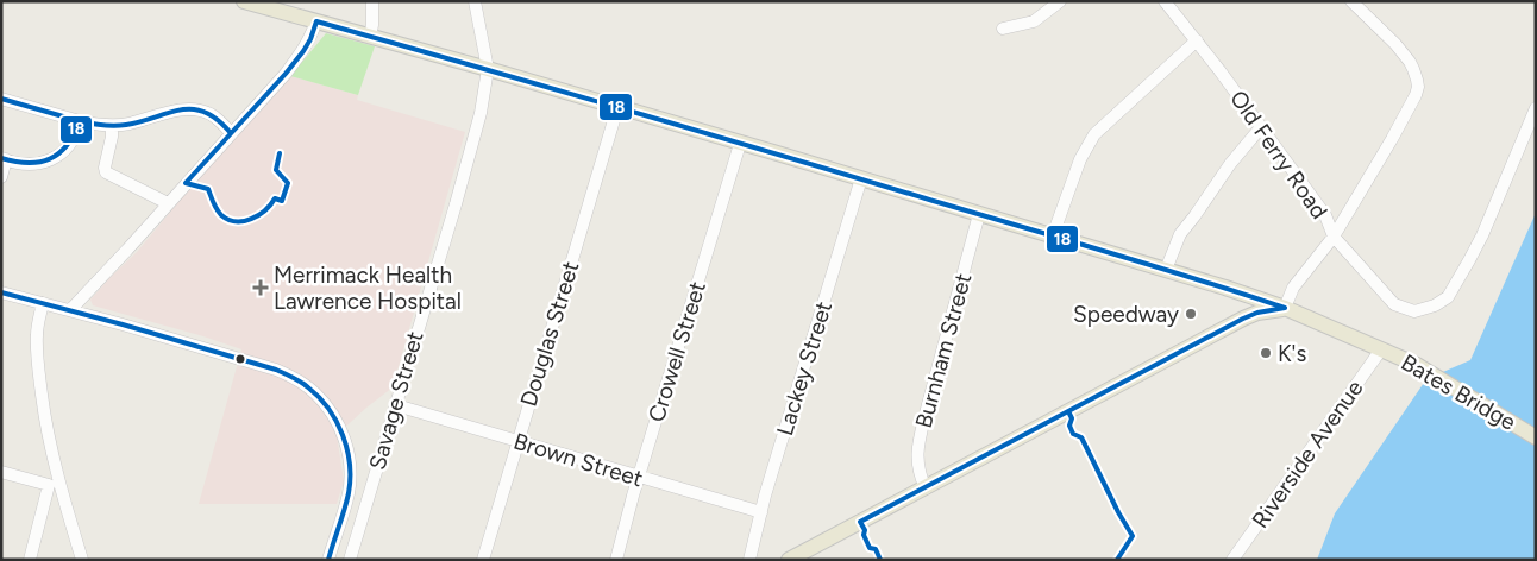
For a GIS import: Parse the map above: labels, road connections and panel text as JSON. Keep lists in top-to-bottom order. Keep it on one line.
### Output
{"streets":{"main road":["Bates Bridge"],"street":["Old Ferry Road","Douglas Street","Burnham Street","Crowell Street","Lackey Street","Savage Street","Riverside Avenue","Brown Street"]},"crossings":[["Douglas Street","Bates Bridge"],["Douglas Street","Brown Street"],["Burnham Street","Bates Bridge"],["Crowell Street","Bates Bridge"],["Crowell Street","Brown Street"],["Lackey Street","Bates Bridge"],["Lackey Street","Brown Street"],["Bates Bridge","Savage Street"],["Bates Bridge","Riverside Avenue"],["Savage Street","Brown Street"]],"places":{"health":["Merrimack Health Lawrence Hospital"],"other":["Speedway","K's"]},"lines":["transit line 18"]}
